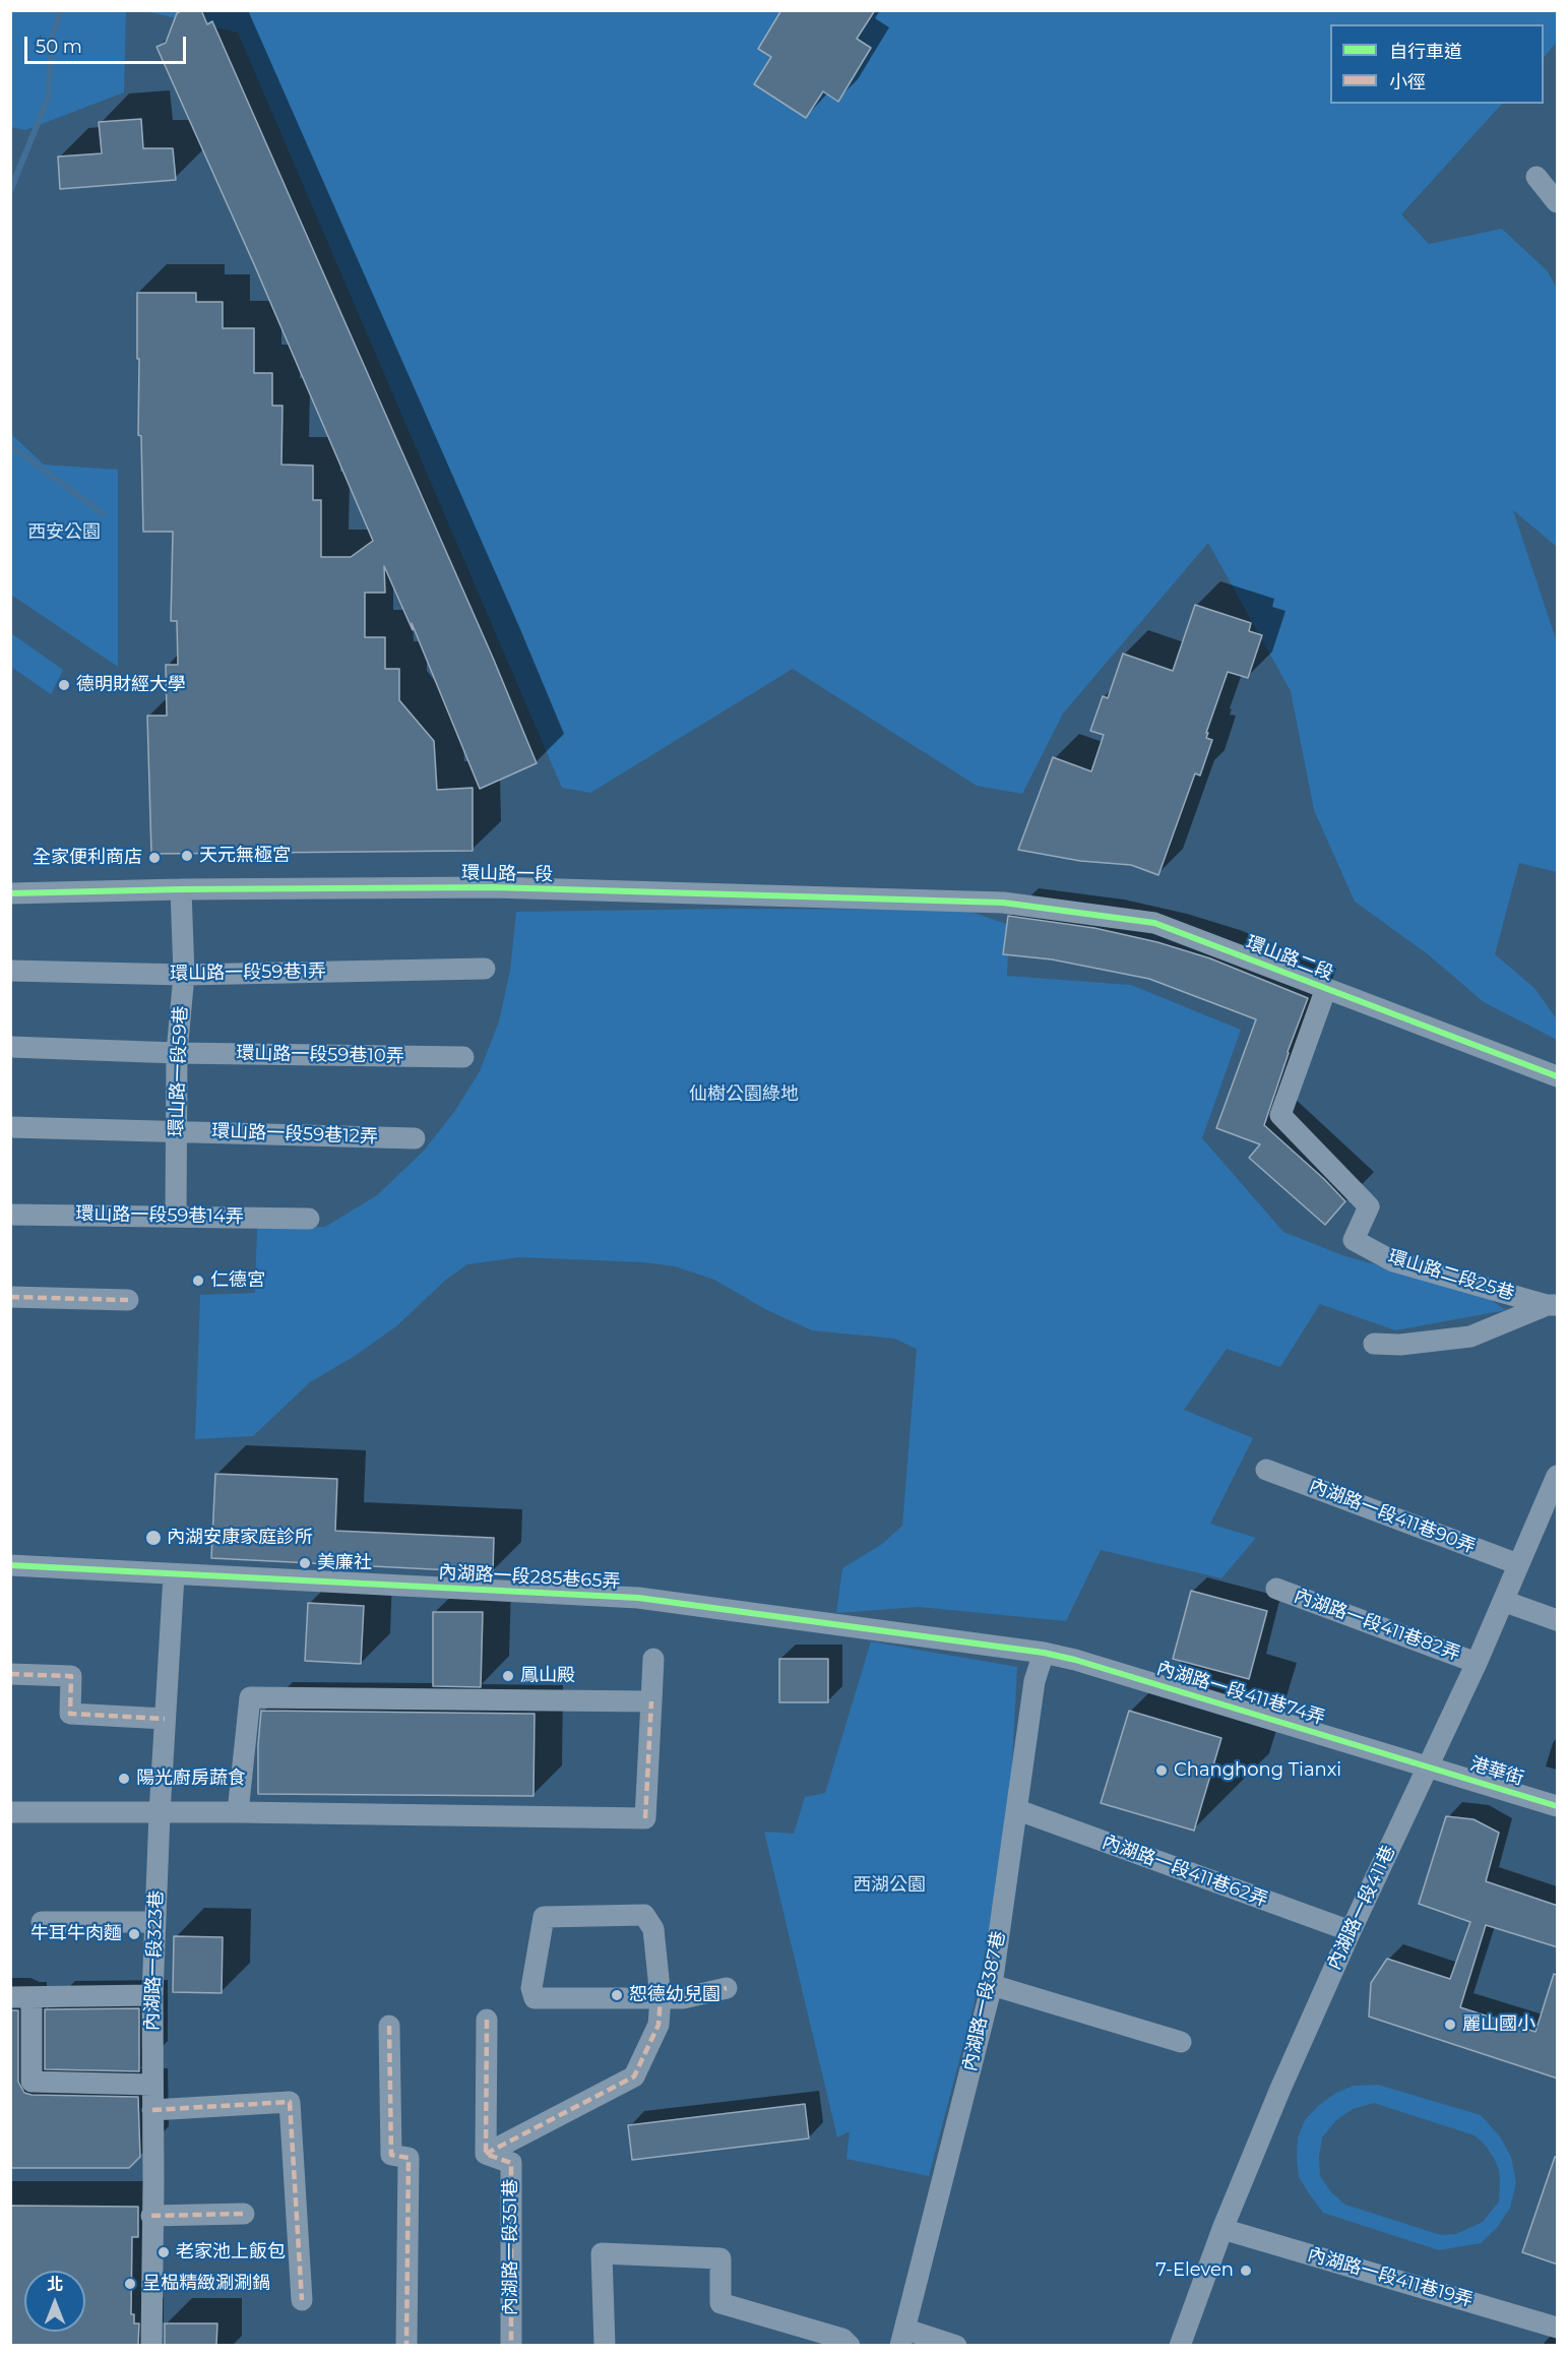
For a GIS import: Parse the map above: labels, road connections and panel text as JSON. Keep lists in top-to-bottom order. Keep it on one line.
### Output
{"streets":{"street":["環山路一段","環山路二段","環山路一段59巷1弄","環山路一段59巷10弄","環山路一段59巷","環山路一段59巷12弄","環山路一段59巷14弄","環山路二段25巷","內湖路一段411巷90弄","內湖路一段285巷65弄","內湖路一段411巷82弄","內湖路一段411巷74弄","港華街","內湖路一段411巷62弄","內湖路一段411巷","內湖路一段323巷","內湖路一段387巷","內湖路一段351巷","內湖路一段411巷19弄"]},"crossings":[["環山路一段","環山路二段"],["環山路一段","環山路一段59巷"],["環山路二段","環山路二段25巷"],["環山路一段59巷1弄","環山路一段59巷"],["環山路一段59巷10弄","環山路一段59巷"],["環山路一段59巷","環山路一段59巷12弄"],["環山路一段59巷","環山路一段59巷14弄"],["內湖路一段411巷90弄","內湖路一段411巷"],["內湖路一段285巷65弄","內湖路一段411巷74弄"],["內湖路一段285巷65弄","內湖路一段323巷"],["內湖路一段285巷65弄","內湖路一段387巷"],["內湖路一段411巷82弄","內湖路一段411巷"],["內湖路一段411巷74弄","港華街"],["內湖路一段411巷74弄","內湖路一段411巷"],["內湖路一段411巷74弄","內湖路一段387巷"],["港華街","內湖路一段411巷"],["內湖路一段411巷62弄","內湖路一段411巷"],["內湖路一段411巷62弄","內湖路一段387巷"],["內湖路一段411巷","內湖路一段411巷19弄"]],"parks":["西安公園","仙樹公園綠地","西湖公園"],"places":["德明財經大學","天元無極宮","全家便利商店","仁德宮","內湖安康家庭診所","美廉社","鳳山殿","Changhong Tianxi","陽光廚房蔬食","牛耳牛肉麵","恕德幼兒園","麗山國小","老家池上飯包","7-Eleven","呈榀精緻涮涮鍋"],"legend":["自行車道","小徑"],"scale_bar":"50 m","north":"top"}
